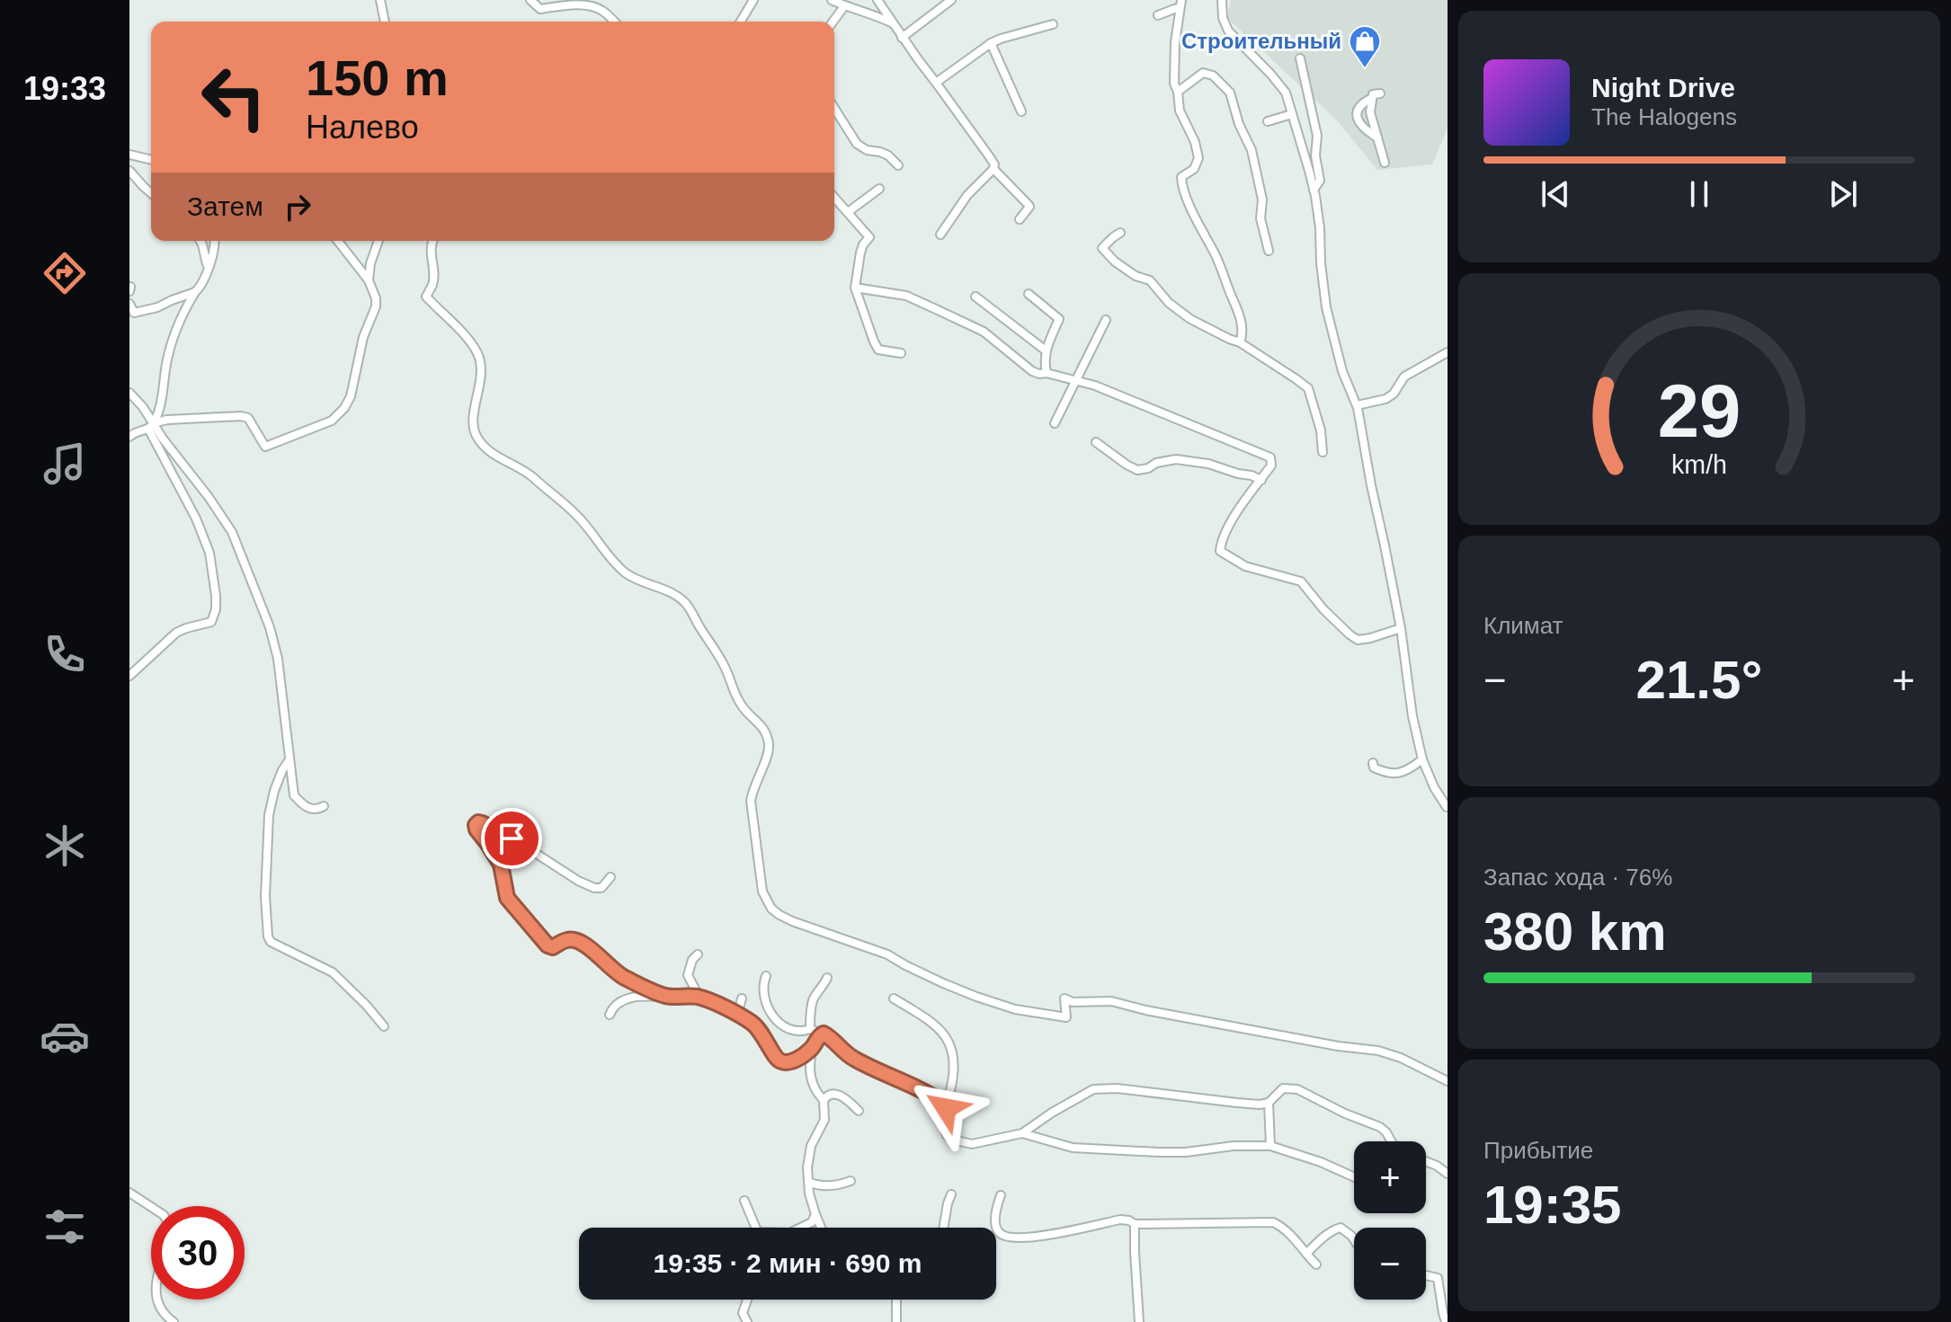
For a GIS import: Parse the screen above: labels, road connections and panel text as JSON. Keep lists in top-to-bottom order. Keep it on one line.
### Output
{"places":{"shop":["Строительный"]},"page":{"tabs":"19:33","turn":["150 m","Налево"],"song":["Night Drive","The Halogens"],"then":"Затем","tile":["Климат",["Запас хода · 76%","380 km"],["Прибытие","19:35"]],"heat":["−","21.5°","+"],"map_buttons":["+","−"],"limit":"30","trip":"19:35 · 2 мин · 690 m","gauge":["29","km/h"]}}
